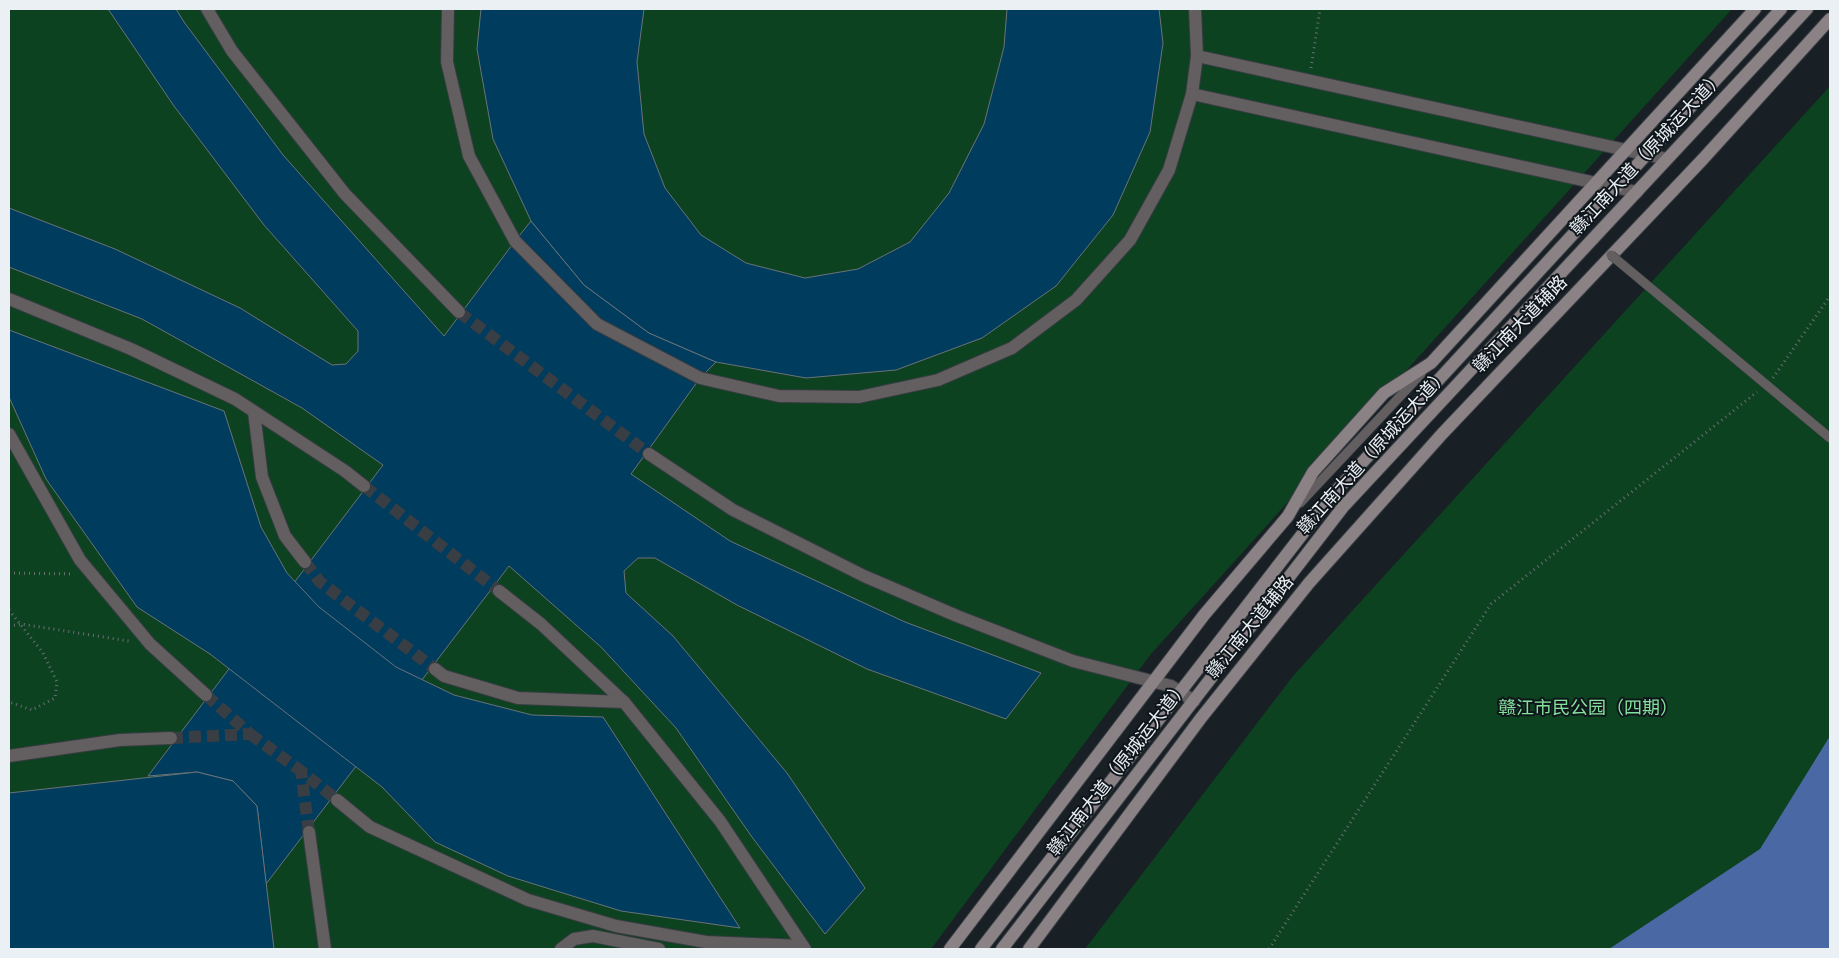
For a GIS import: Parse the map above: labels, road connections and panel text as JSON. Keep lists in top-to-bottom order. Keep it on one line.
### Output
{"streets":{"main road":["赣江南大道（原城运大道）","赣江南大道辅路"]},"parks":["赣江市民公园（四期）"]}
